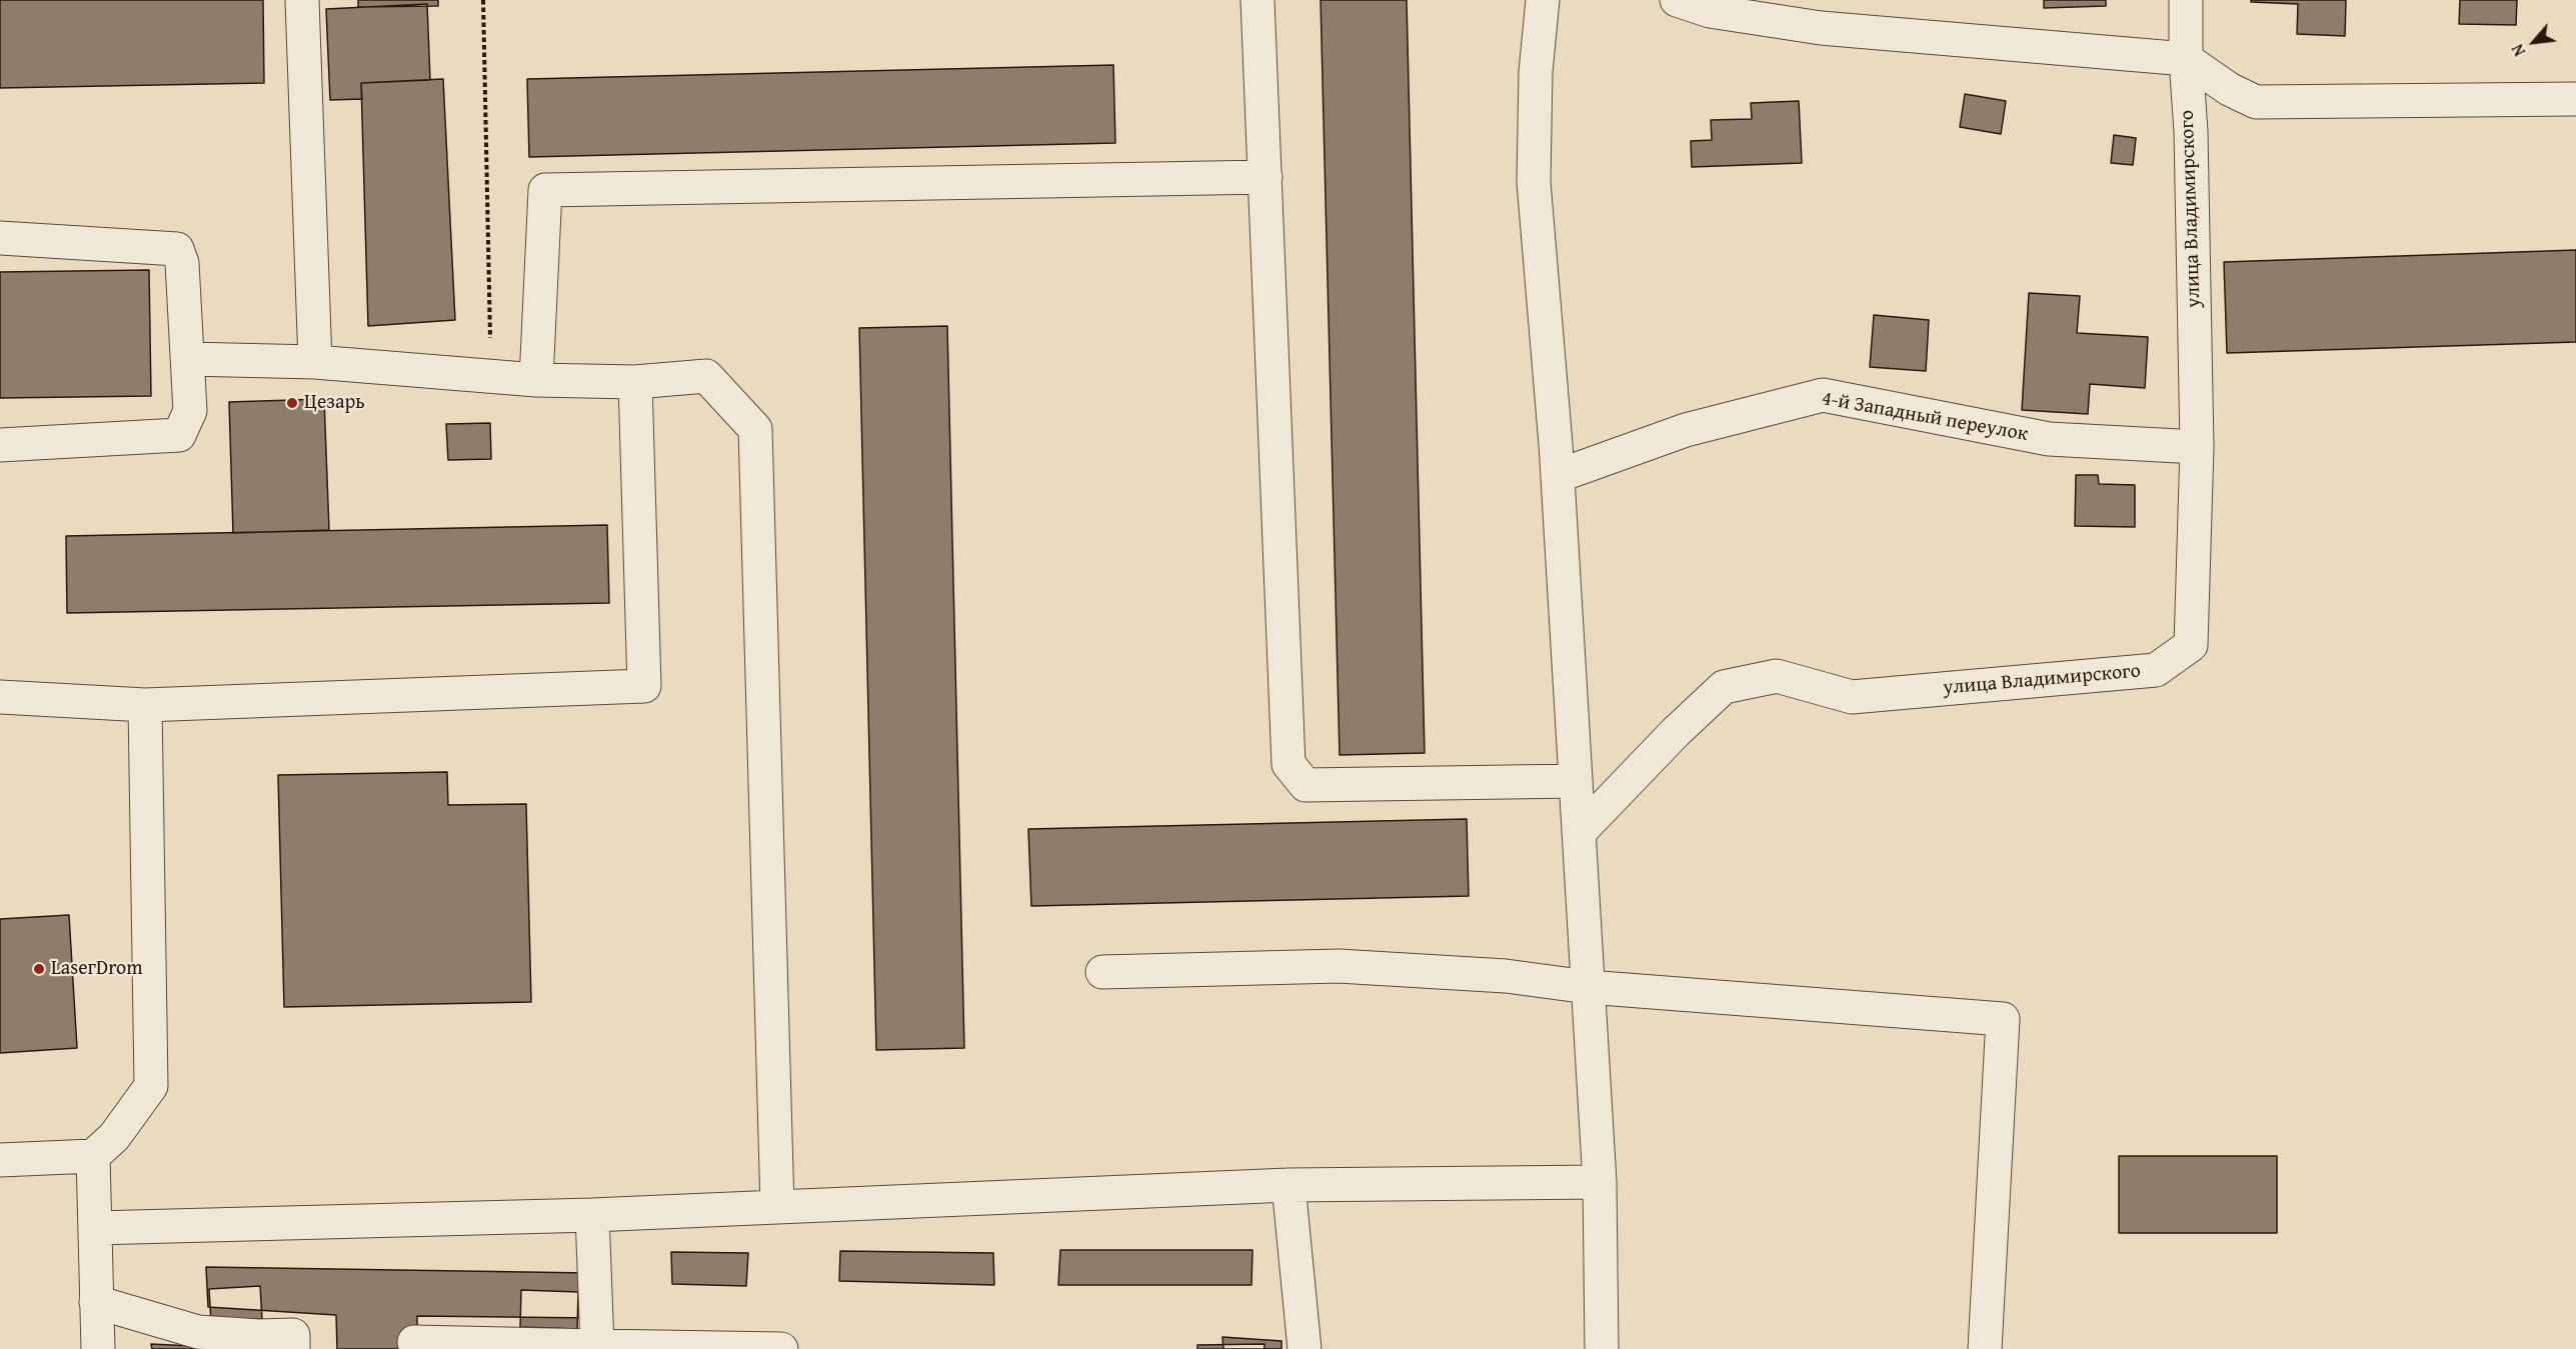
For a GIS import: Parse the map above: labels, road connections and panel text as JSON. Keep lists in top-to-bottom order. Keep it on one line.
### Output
{"streets":{"street":["улица Владимирского","4-й Западный переулок"]},"crossings":[["улица Владимирского","4-й Западный переулок"]],"places":["Цезарь","LaseгDrom"],"north":"bottom left"}
